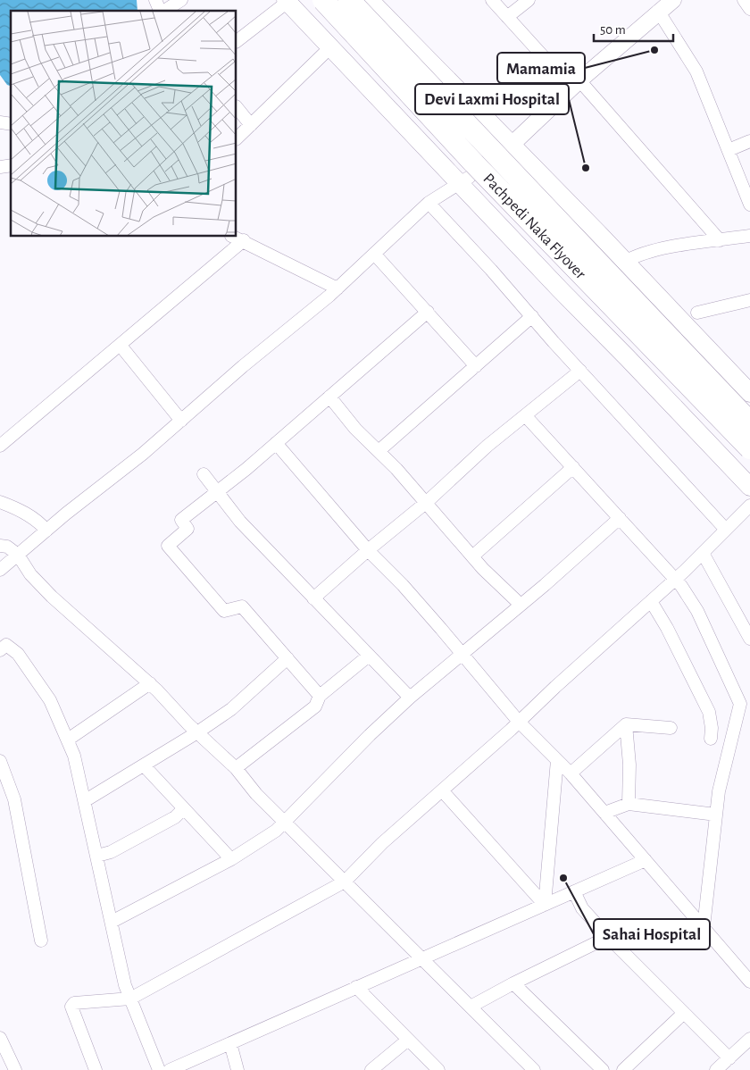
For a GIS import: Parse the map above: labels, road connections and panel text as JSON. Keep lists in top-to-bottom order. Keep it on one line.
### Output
{"streets":{"highway":["Pachpedi Naka Flyover"]},"places":["Mamamia","Devi Laxmi Hospital","Sahai Hospital"],"scale_bar":"50 m"}
